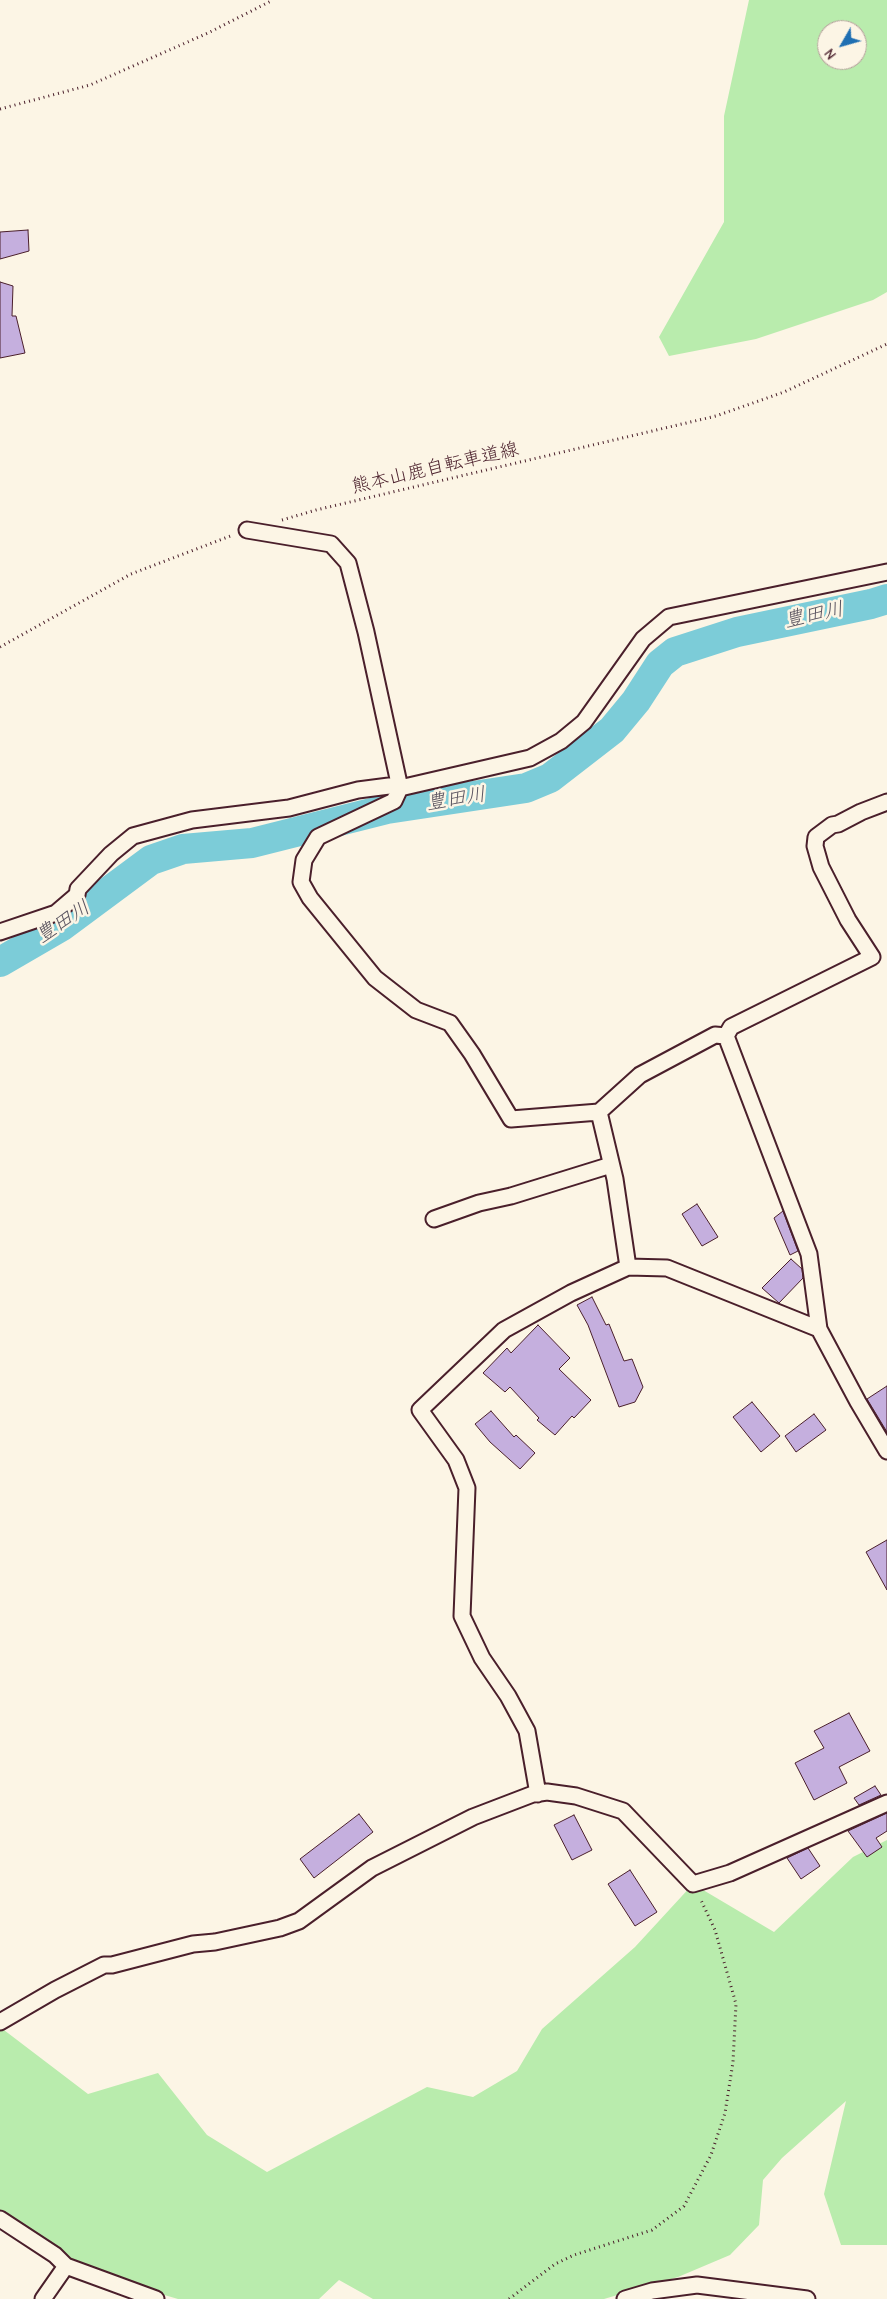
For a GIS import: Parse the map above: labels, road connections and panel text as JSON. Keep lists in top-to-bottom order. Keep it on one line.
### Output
{"streets":{"path":["熊本山鹿自転車道線"]},"water":["豊田川"],"north":"bottom left"}
